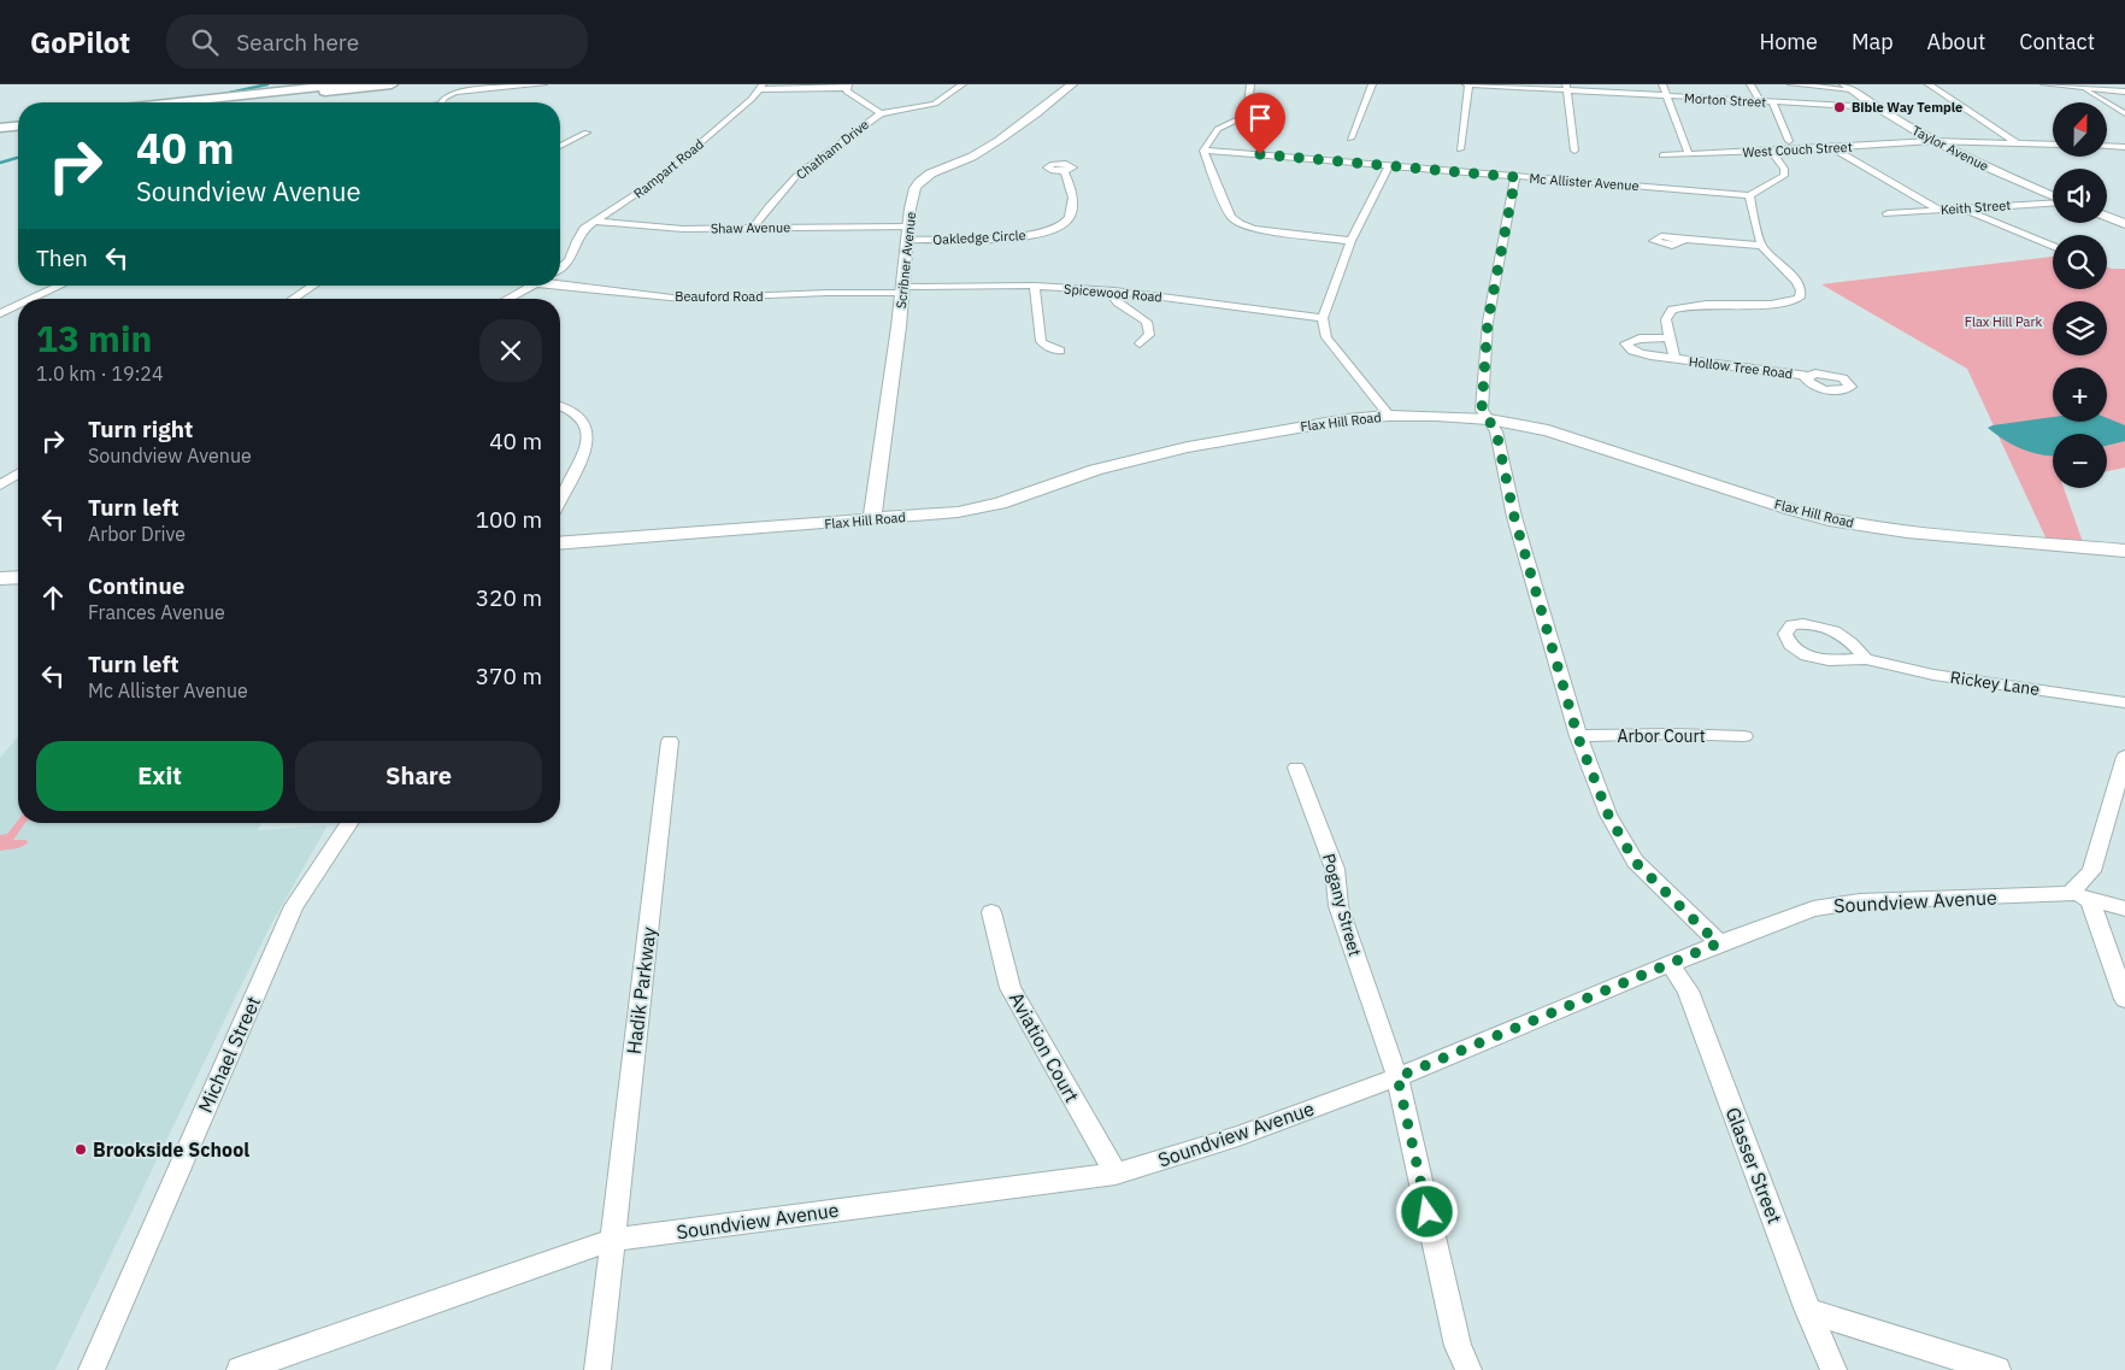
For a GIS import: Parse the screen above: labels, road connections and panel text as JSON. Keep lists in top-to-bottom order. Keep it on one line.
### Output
{"streets":{"main road":["Taylor Avenue","Flax Hill Road"],"street":["Morton Street","Chatham Drive","West Couch Street","Rampart Road","Mc Allister Avenue","Keith Street","Shaw Avenue","Oakledge Circle","Scribner Avenue","Spicewood Road","Beauford Road","Hollow Tree Road","Rickey Lane","Arbor Court","Soundview Avenue","Pogany Street","Hadik Parkway","Aviation Court","Michael Street","Glasser Street"]},"crossings":[["Morton Street","Taylor Avenue"],["Taylor Avenue","West Couch Street"],["Chatham Drive","Shaw Avenue"],["Rampart Road","Shaw Avenue"],["Shaw Avenue","Oakledge Circle"],["Shaw Avenue","Scribner Avenue"],["Oakledge Circle","Scribner Avenue"],["Scribner Avenue","Spicewood Road"],["Scribner Avenue","Beauford Road"],["Scribner Avenue","Flax Hill Road"],["Spicewood Road","Beauford Road"],["Soundview Avenue","Pogany Street"],["Soundview Avenue","Hadik Parkway"],["Soundview Avenue","Aviation Court"],["Soundview Avenue","Glasser Street"]],"parks":["Flax Hill Park"],"places":["Bible Way Temple","Brookside School"],"north":"top","page":{"header":"GoPilot","search":"Search here","nav":["Home","Map","About","Contact"],"map_buttons":["+","−"],"turn":["40 m","Soundview Avenue"],"then":"Then","heading":["13 min","1.0 km · 19:24"],"list":[{"name":"Turn right","note":"Soundview Avenue","value":"40 m"},{"name":"Turn left","note":"Arbor Drive","value":"100 m"},{"name":"Continue","note":"Frances Avenue","value":"320 m"},{"name":"Turn left","note":"Mc Allister Avenue","value":"370 m"}],"buttons":["Exit","Share"]}}
